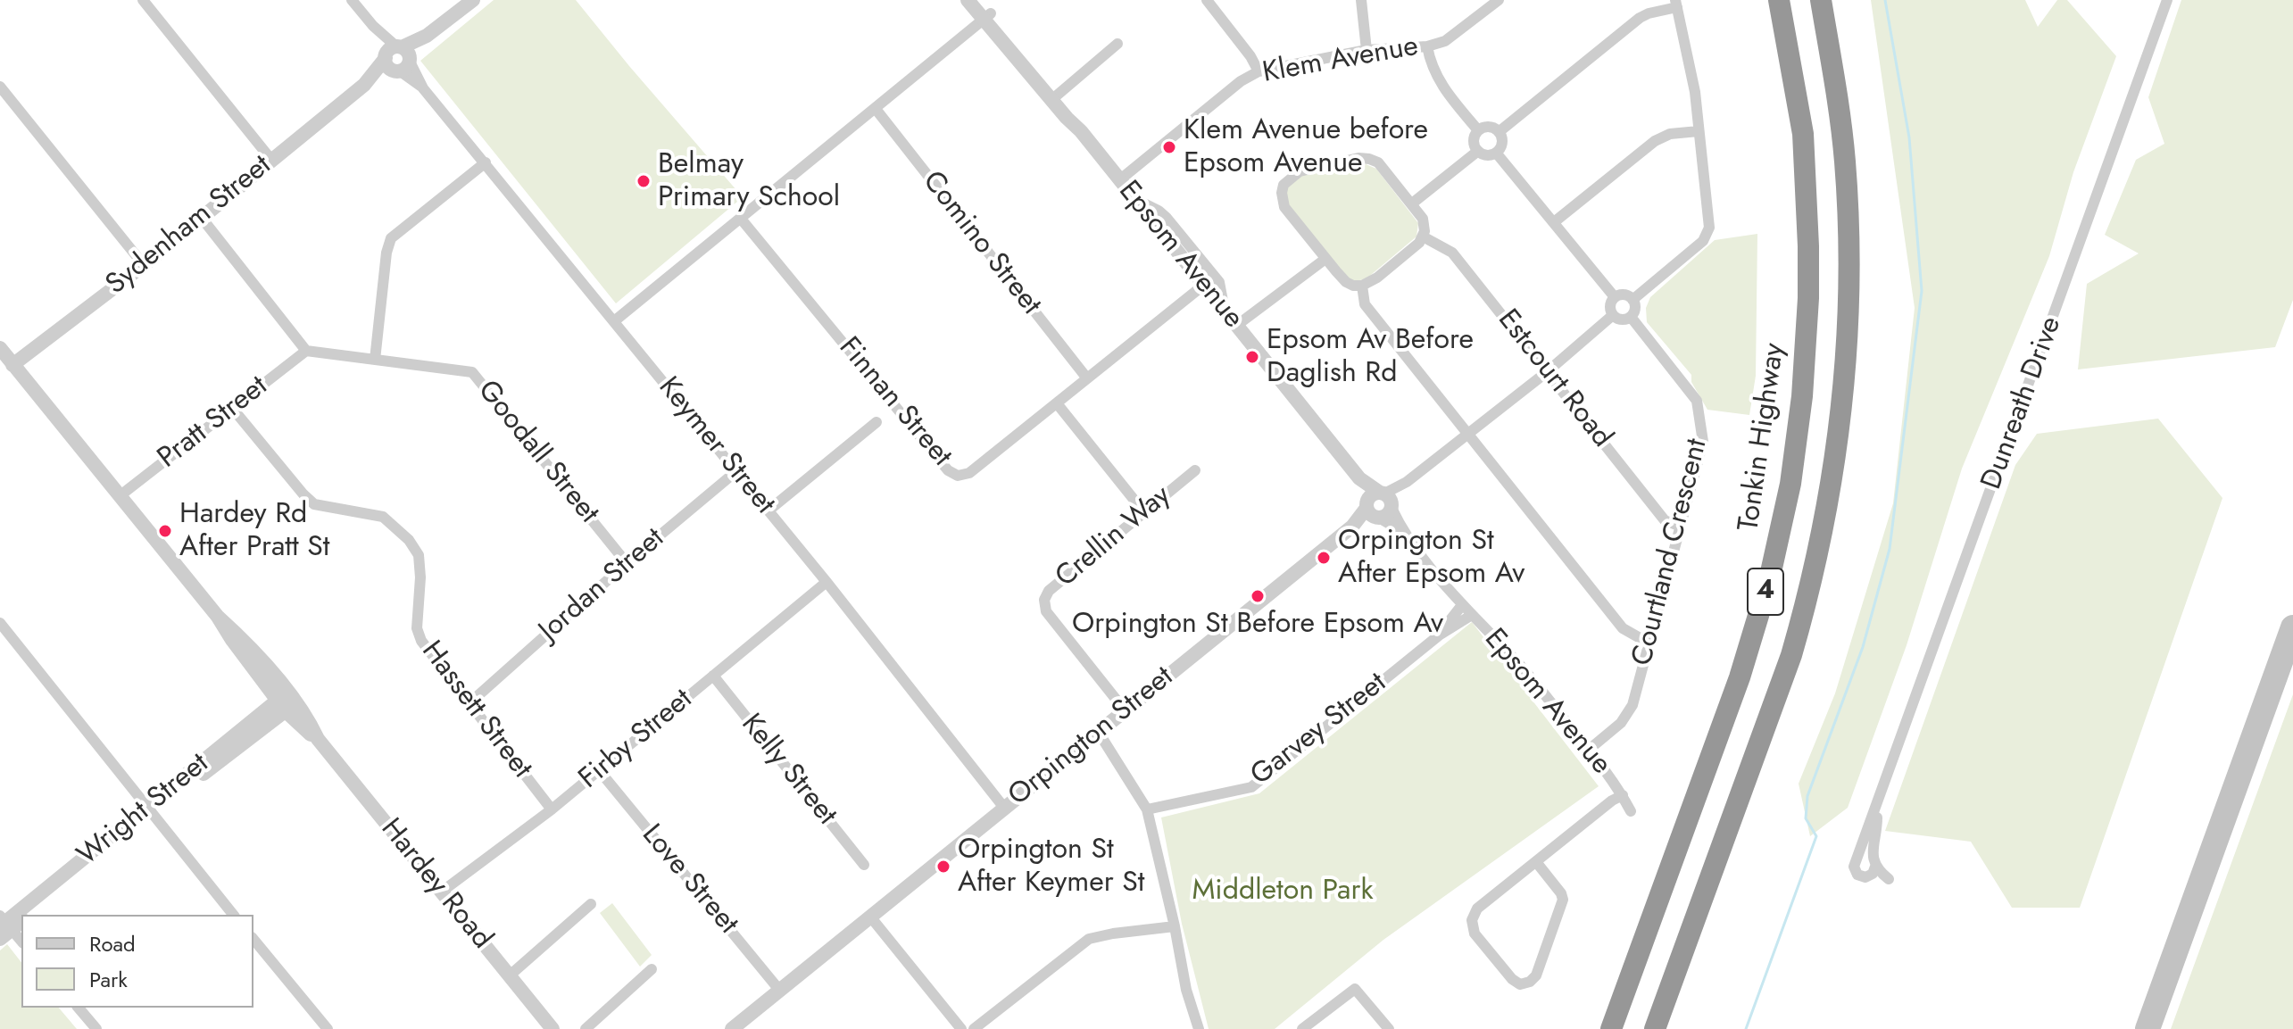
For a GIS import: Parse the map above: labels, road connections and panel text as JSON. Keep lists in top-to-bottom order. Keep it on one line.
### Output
{"streets":{"highway":["Tonkin Highway","4"],"street":["Klem Avenue","Sydenham Street","Comino Street","Epsom Avenue","Estcourt Road","Finnan Street","Dunreath Drive","Pratt Street","Keymer Street","Goodall Street","Crellin Way","Courtland Crescent","Jordan Street","Hassett Street","Garvey Street","Orpington Street","Firby Street","Kelly Street","Wright Street","Love Street","Hardey Road"]},"crossings":[["Klem Avenue","Epsom Avenue"],["Sydenham Street","Keymer Street"],["Sydenham Street","Hardey Road"],["Comino Street","Finnan Street"],["Epsom Avenue","Finnan Street"],["Epsom Avenue","Courtland Crescent"],["Epsom Avenue","Garvey Street"],["Epsom Avenue","Orpington Street"],["Estcourt Road","Courtland Crescent"],["Pratt Street","Goodall Street"],["Pratt Street","Hassett Street"],["Pratt Street","Hardey Road"],["Keymer Street","Jordan Street"],["Keymer Street","Orpington Street"],["Keymer Street","Firby Street"],["Goodall Street","Jordan Street"],["Crellin Way","Orpington Street"],["Jordan Street","Hassett Street"],["Hassett Street","Firby Street"],["Orpington Street","Love Street"],["Firby Street","Kelly Street"],["Firby Street","Love Street"],["Firby Street","Hardey Road"],["Wright Street","Hardey Road"]],"parks":["Middleton Park"],"places":["Klem Avenue before Epsom Avenue","Belmay Primary School","Epsom Av Before Daglish Rd","Hardey Rd After Pratt St","Orpington St After Epsom Av","Orpington St Before Epsom Av","Orpington St After Keymer St"],"legend":["Road","Park"]}
